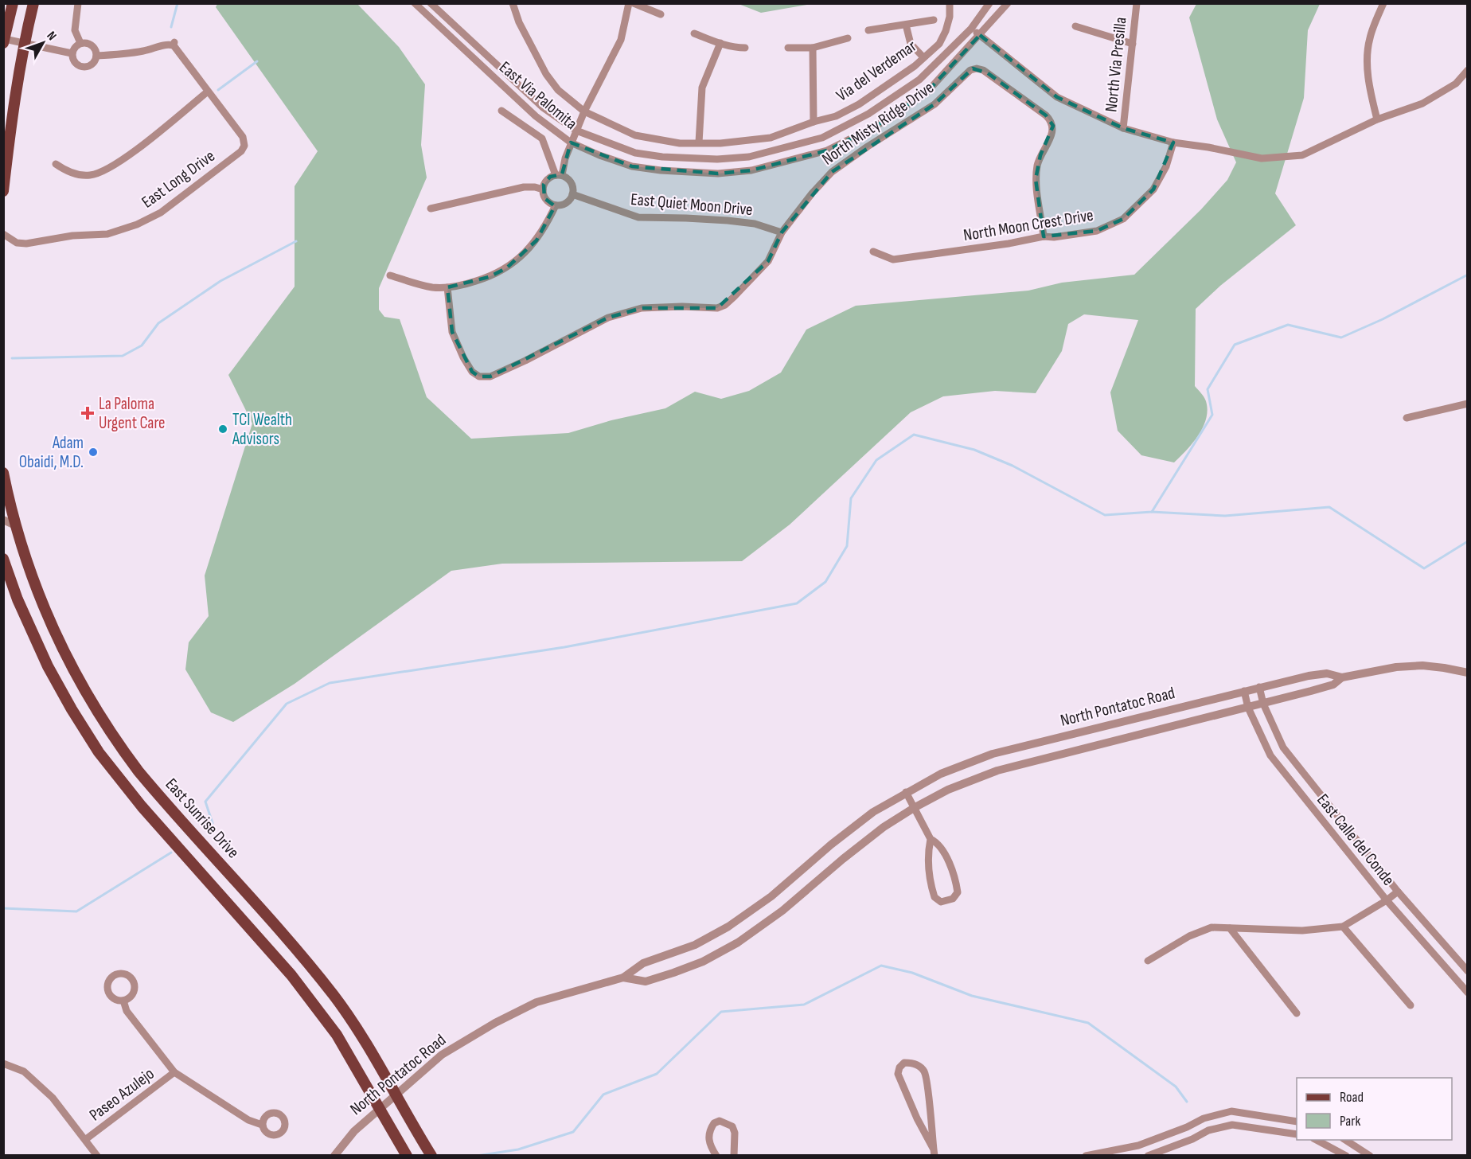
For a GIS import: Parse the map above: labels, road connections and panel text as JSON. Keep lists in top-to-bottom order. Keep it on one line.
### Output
{"streets":{"main road":["East Sunrise Drive"],"street":["North Via Presilla","Via del Verdemar","East Via Palomita","North Misty Ridge Drive","East Long Drive","East Quiet Moon Drive","North Moon Crest Drive","North Pontatoc Road","East Calle del Conde","Paseo Azulejo"]},"crossings":[["North Misty Ridge Drive","East Quiet Moon Drive"],["North Misty Ridge Drive","North Moon Crest Drive"],["North Pontatoc Road","East Sunrise Drive"],["North Pontatoc Road","East Calle del Conde"]],"places":{"health":["La Paloma Urgent Care"],"other":["TCI Wealth Advisors","Adam Obaidi, M.D."]},"legend":["Road","Park"],"north":"top right"}
